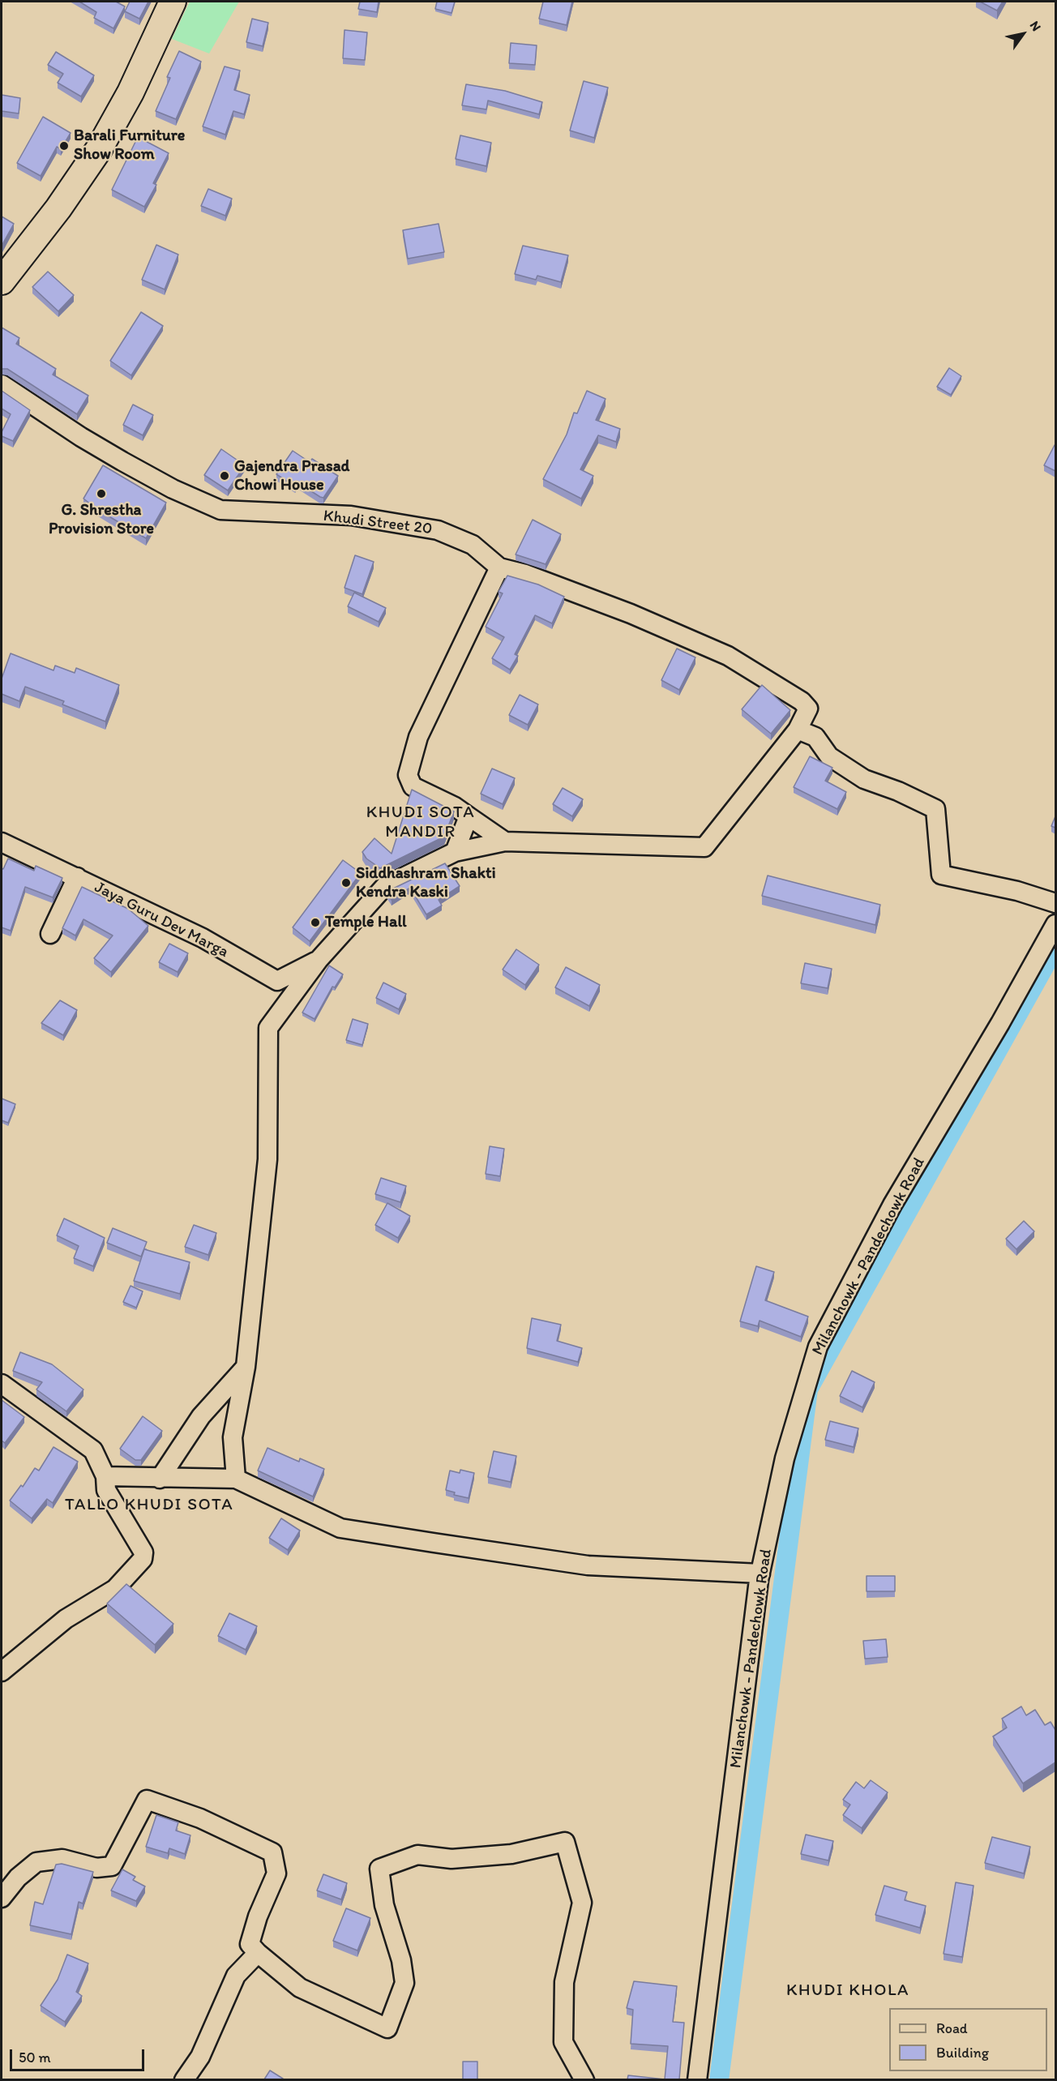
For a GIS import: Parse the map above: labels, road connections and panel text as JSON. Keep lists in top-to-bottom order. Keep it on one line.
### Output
{"streets":{"street":["Khudi Street 20","Jaya Guru Dev Marga","Milanchowk - Pandechowk Road"]},"districts":["KHUDI SOTA MANDIR","TALLO KHUDI SOTA","KHUDI KHOLA"],"places":["Barali Furniture Show Room","Gajendra Prasad Chowi House","G. Shrestha Provision Store","Siddhashram Shakti Kendra Kaski","Temple Hall"],"legend":["Road","Building"],"scale_bar":"50 m","north":"top right"}
